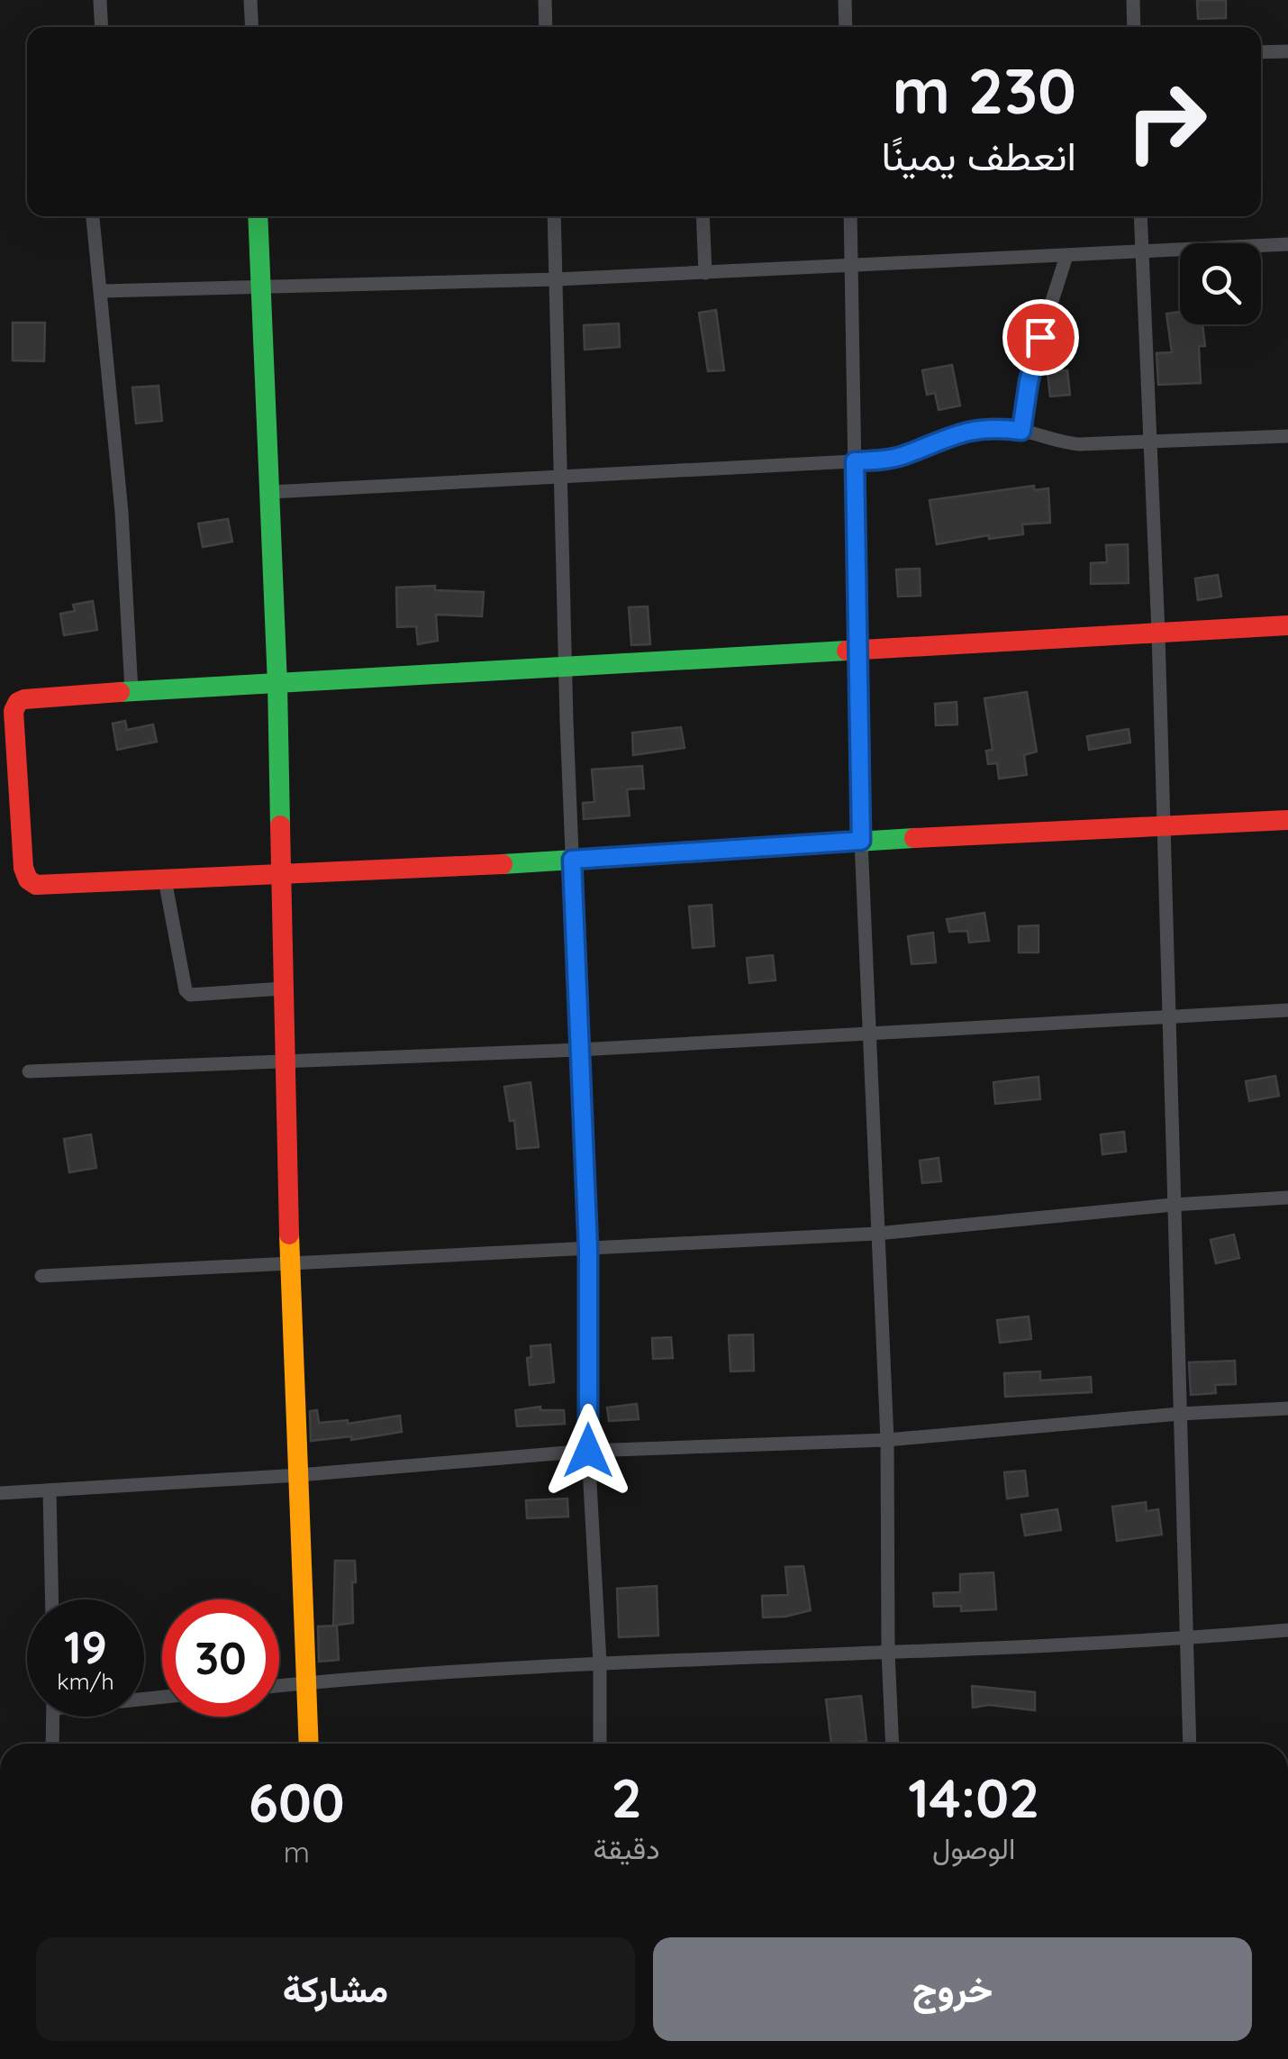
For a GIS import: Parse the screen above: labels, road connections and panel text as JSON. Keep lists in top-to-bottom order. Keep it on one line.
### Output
{"page":{"turn":["230 m","انعطف يمينًا"],"speed":"19 km/h","limit":"30","eta":["14:02","الوصول","2","دقيقة","600","m"],"buttons":["خروج","مشاركة"]}}
